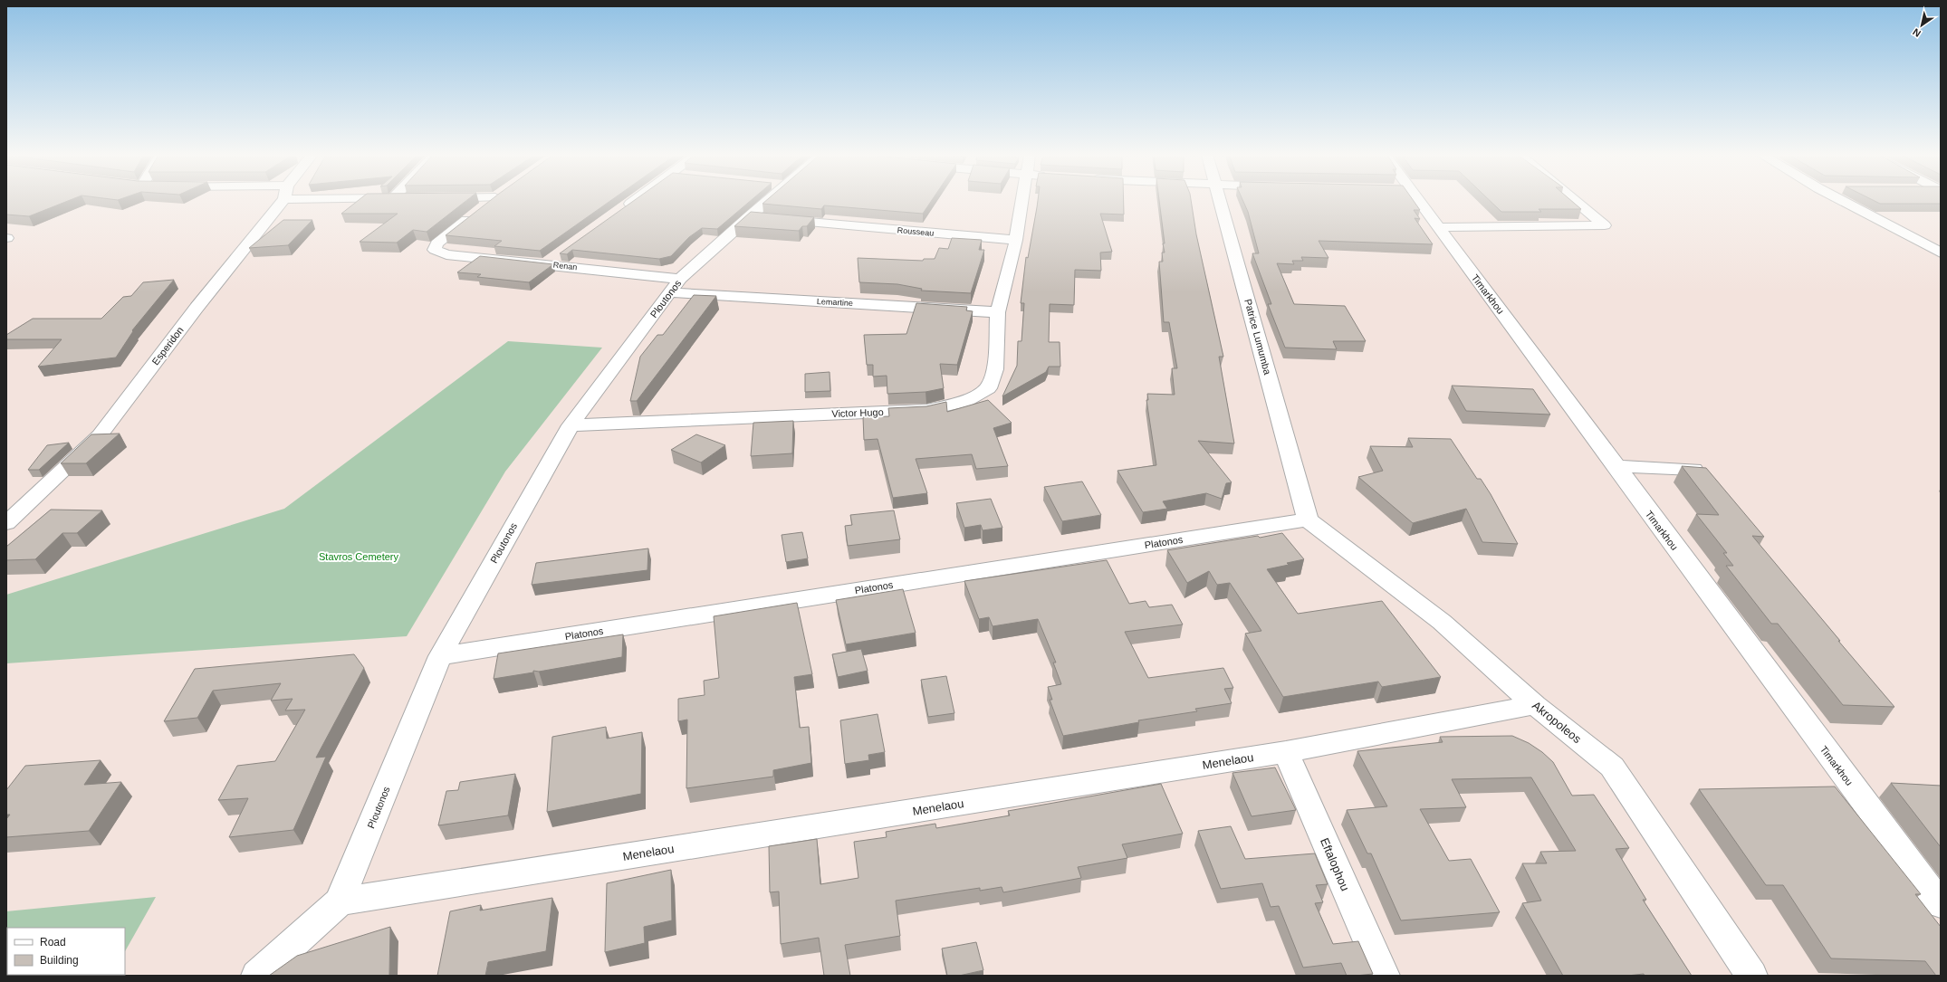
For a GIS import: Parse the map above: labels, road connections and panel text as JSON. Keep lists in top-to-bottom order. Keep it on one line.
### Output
{"streets":{"street":["Rousseau","Renan","Timarkhou","Ploutonos","Lemartine","Patrice Lumumba","Esperidon","Victor Hugo","Platonos","Akropoleos","Menelaou","Eftalophou"]},"crossings":[["Rousseau","Victor Hugo"],["Renan","Ploutonos"],["Renan","Lemartine"],["Ploutonos","Lemartine"],["Ploutonos","Victor Hugo"],["Ploutonos","Platonos"],["Ploutonos","Menelaou"],["Lemartine","Victor Hugo"],["Patrice Lumumba","Platonos"],["Patrice Lumumba","Akropoleos"],["Platonos","Akropoleos"],["Akropoleos","Menelaou"],["Menelaou","Eftalophou"]],"parks":["Stavros Cemetery"],"legend":["Road","Building"],"north":"bottom left"}
